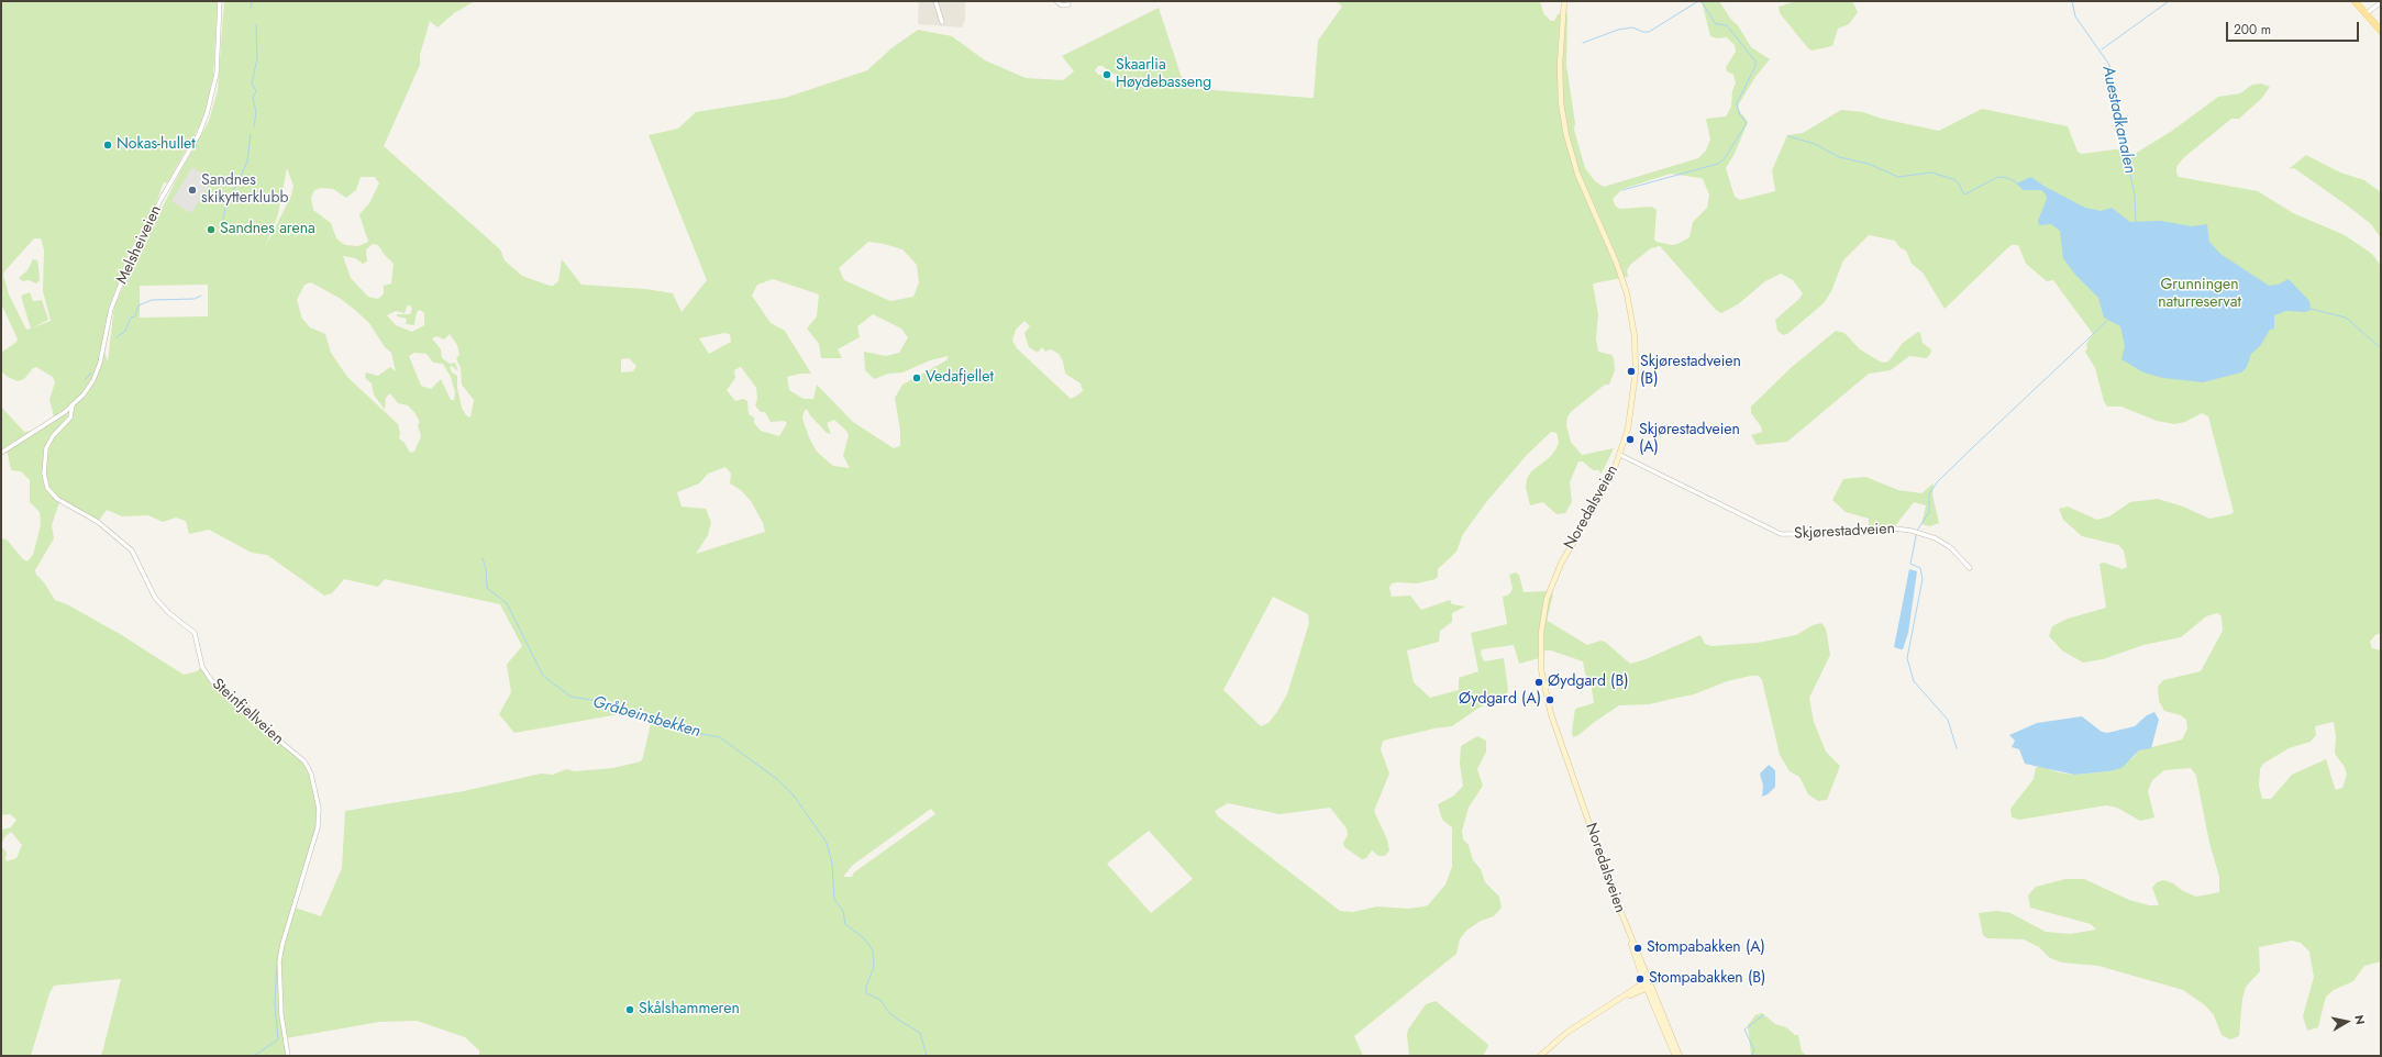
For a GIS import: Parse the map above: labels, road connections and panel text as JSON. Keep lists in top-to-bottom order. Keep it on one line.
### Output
{"streets":{"main road":["Noredalsveien"],"street":["Melsheiveien","Skjørestadveien","Steinfjellveien"]},"crossings":[["Melsheiveien","Steinfjellveien"],["Noredalsveien","Skjørestadveien"]],"water":["Auestadkanalen","Gråbeinsbekken"],"parks":["Grunningen naturreservat"],"places":["Skaarlia Høydebasseng","Nokas-hullet","Sandnes skikytterklubb","Sandnes arena","Skjørestadveien (B)","Vedafjellet","Skjørestadveien (A)","Øydgard (B)","Øydgard (A)","Stompabakken (A)","Stompabakken (B)","Skålshammeren"],"scale_bar":"200 m","north":"right"}
